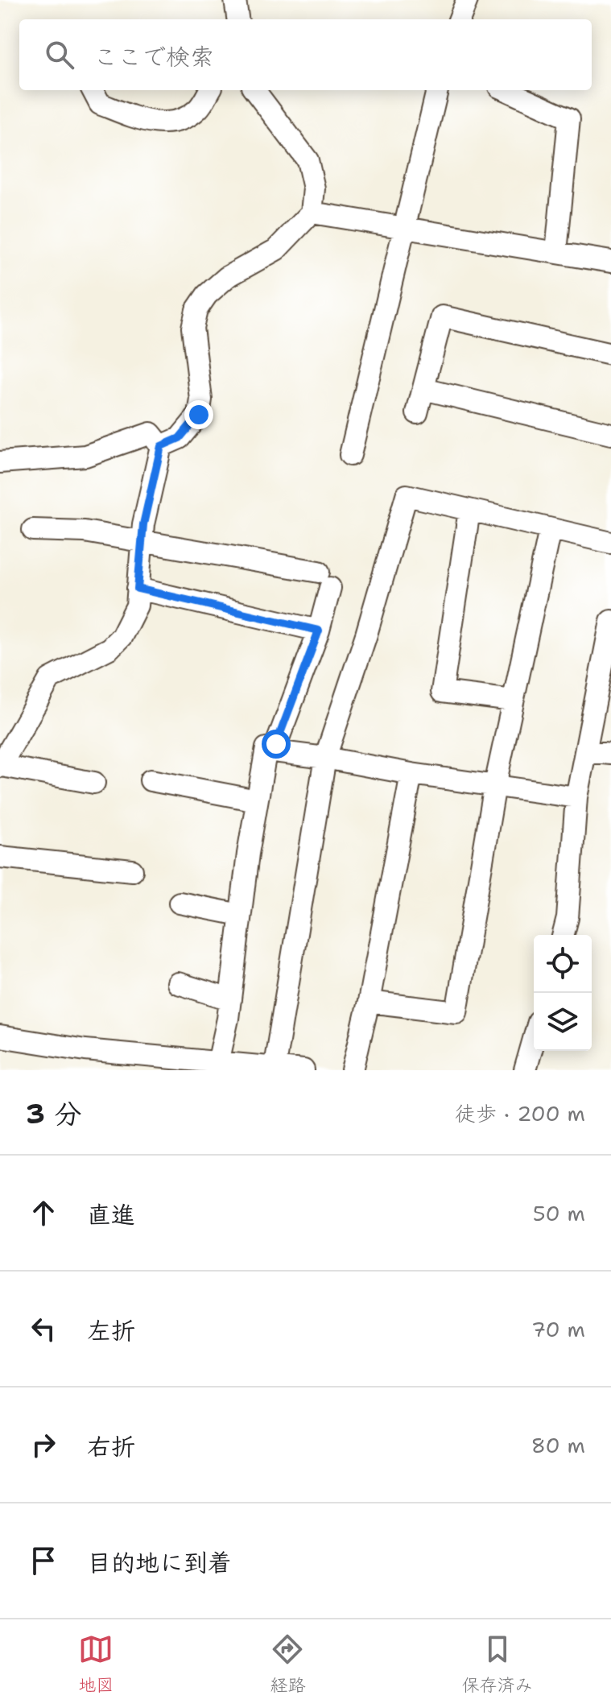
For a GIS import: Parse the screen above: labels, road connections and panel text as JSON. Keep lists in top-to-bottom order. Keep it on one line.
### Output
{"page":{"search":"ここで検索","heading":["3 分","徒歩 · 200 m"],"list":[["直進","50 m"],["左折","70 m"],["右折","80 m"],"目的地に到着"],"nav":["地図","経路","保存済み"]}}
